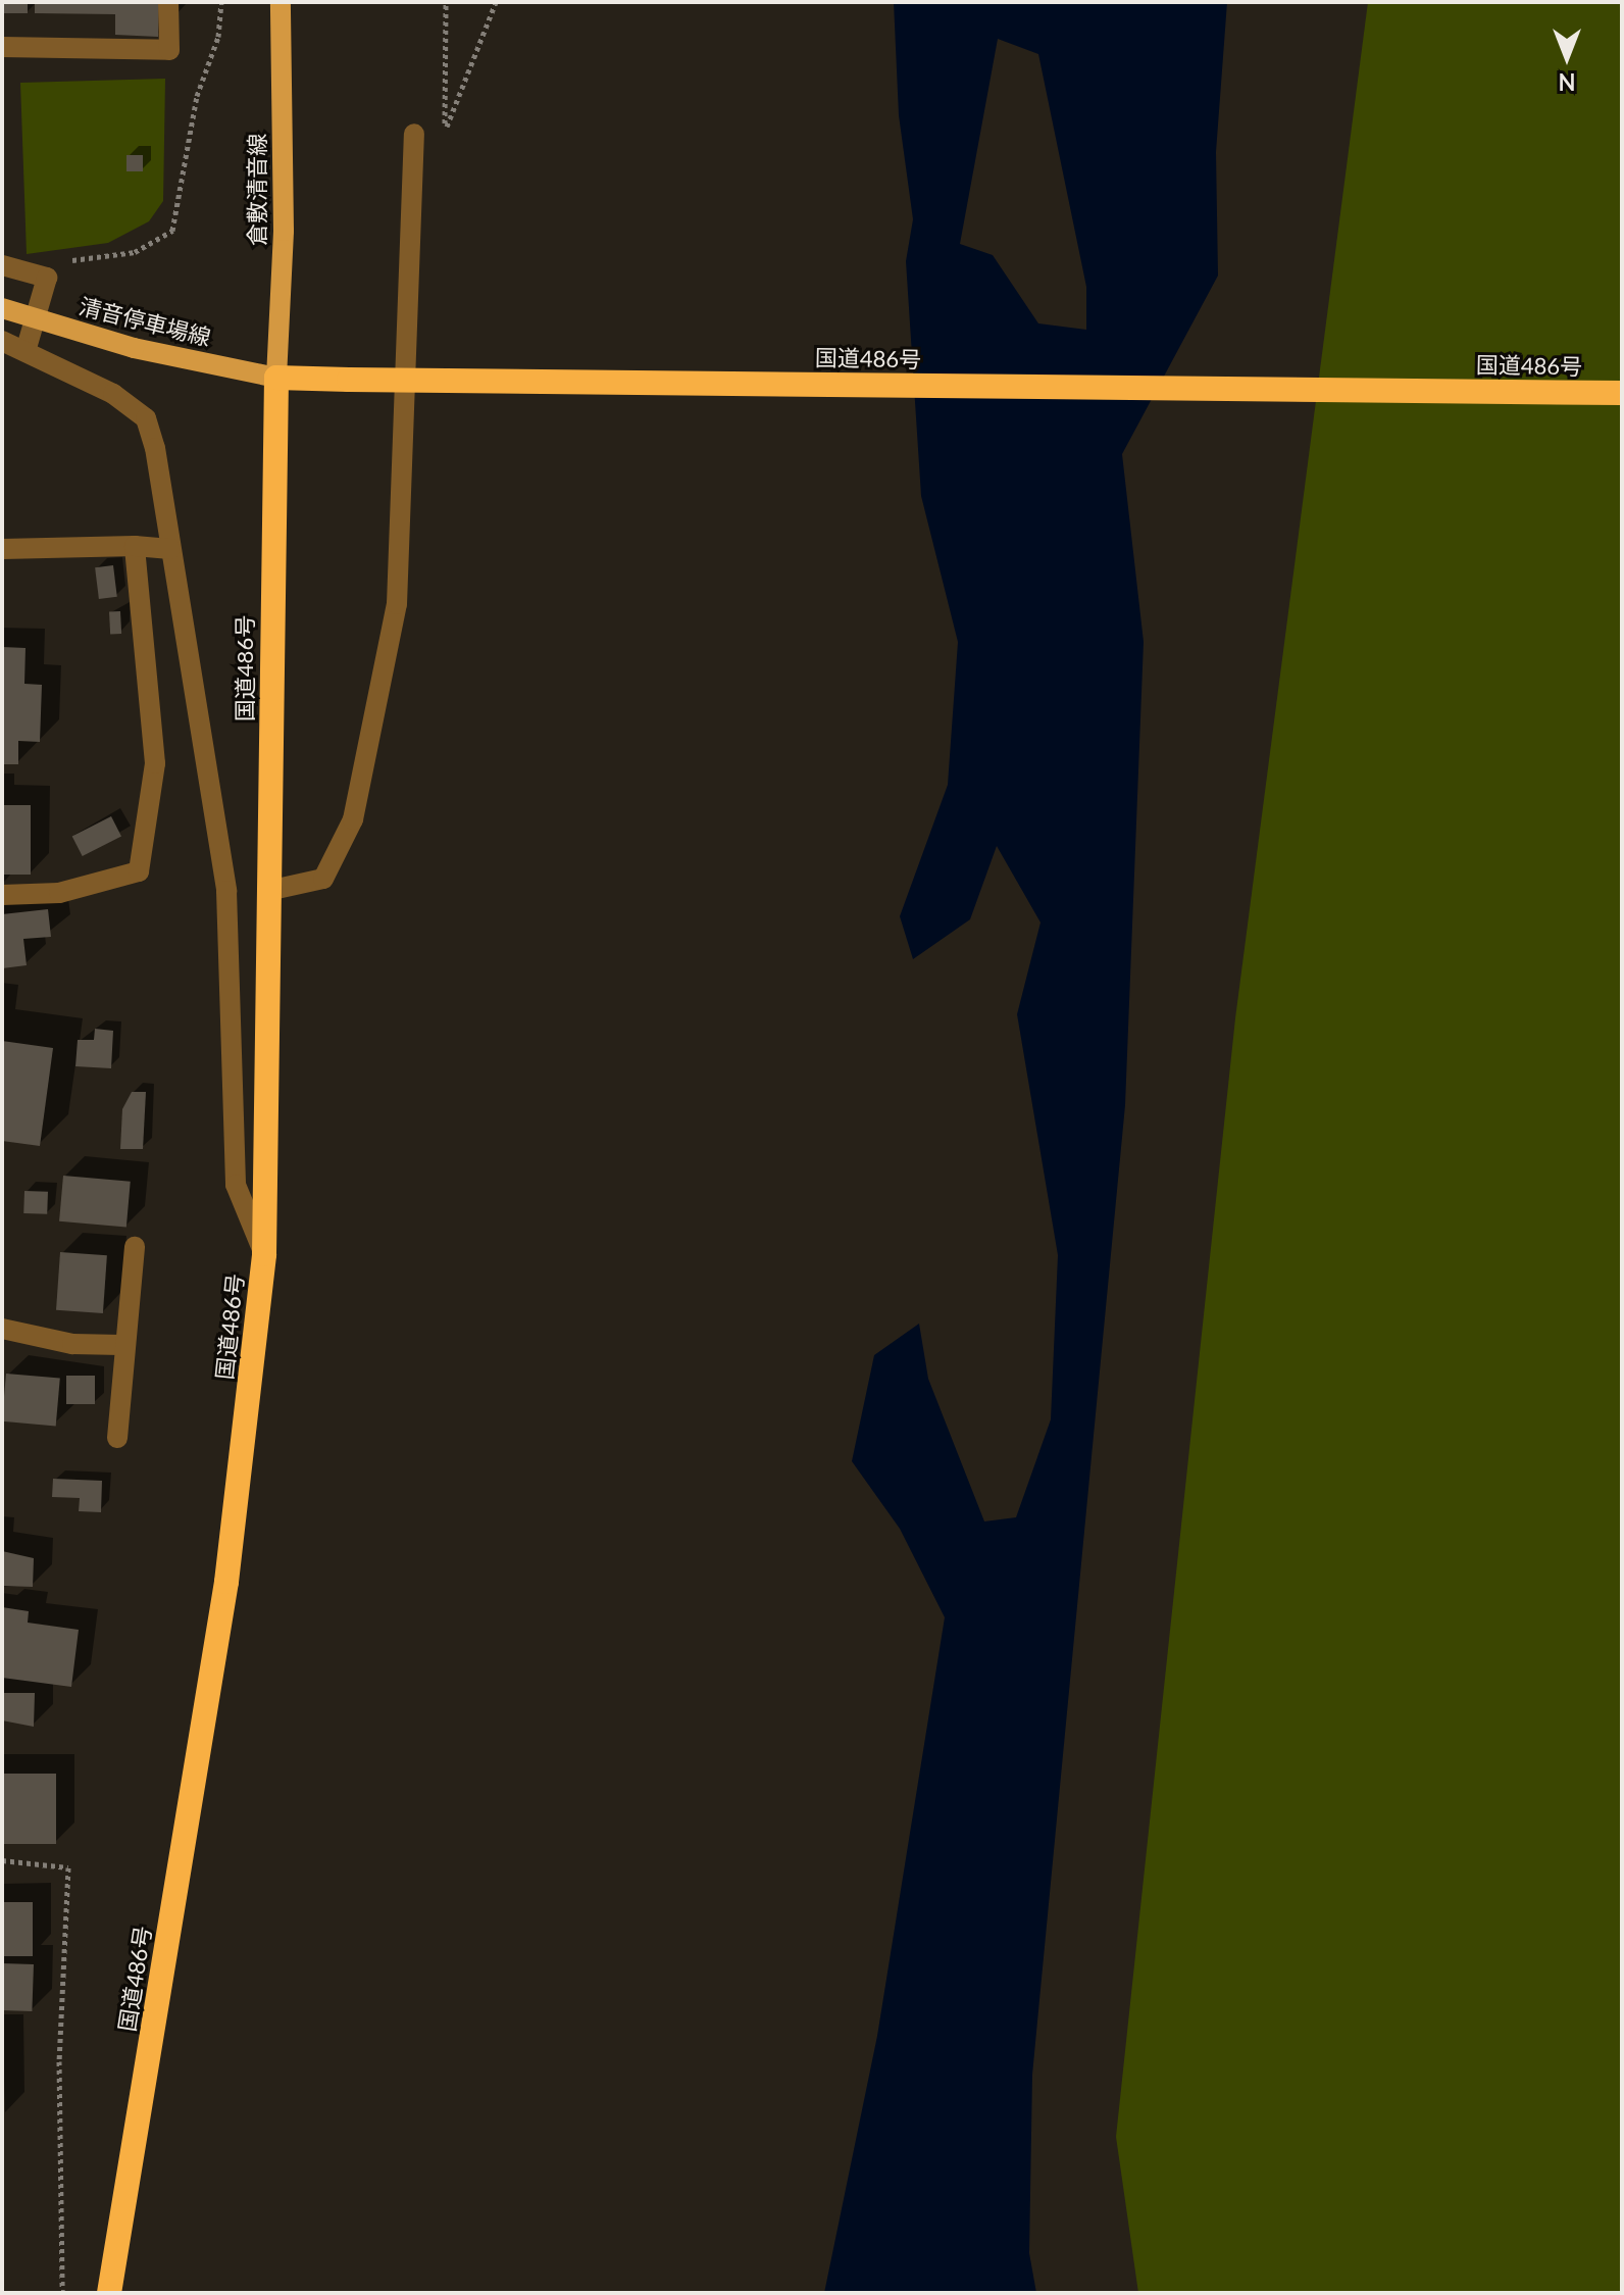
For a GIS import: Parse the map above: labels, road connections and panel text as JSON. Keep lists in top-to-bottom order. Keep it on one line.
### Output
{"streets":{"highway":["国道486号"],"main road":["倉敷清音線","清音停車場線"]},"crossings":[["倉敷清音線","清音停車場線"],["倉敷清音線","国道486号"],["清音停車場線","国道486号"]],"north":"bottom"}
